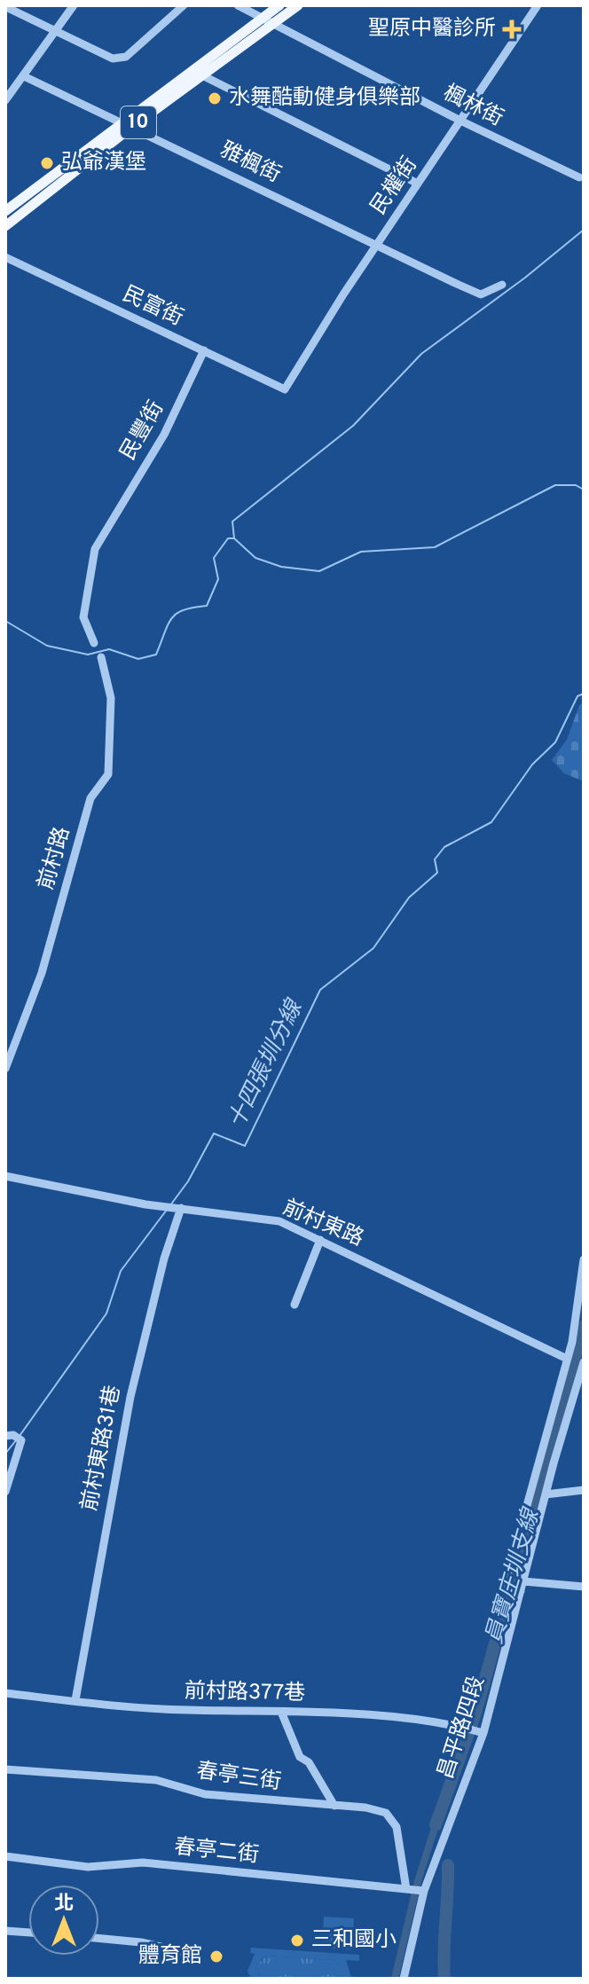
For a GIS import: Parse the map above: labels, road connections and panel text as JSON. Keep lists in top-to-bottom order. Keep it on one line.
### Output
{"streets":{"main road":["10"],"street":["楓林街","雅楓街","民權街","民富街","民豐街","前村路","前村東路","前村東路31巷","前村路377巷","昌平路四段","春亭三街","春亭二街"]},"crossings":[["楓林街","10"],["楓林街","民權街"],["10","雅楓街"],["雅楓街","民權街"],["民權街","民富街"],["民富街","民豐街"],["前村東路","前村東路31巷"],["前村東路31巷","前村路377巷"],["前村路377巷","昌平路四段"],["昌平路四段","春亭二街"],["春亭三街","春亭二街"]],"water":["十四張圳分線","員寶庄圳支線"],"places":{"health":["聖原中醫診所"],"other":["水舞酷動健身俱樂部","弘爺漢堡","三和國小","體育館"]},"north":"top"}
